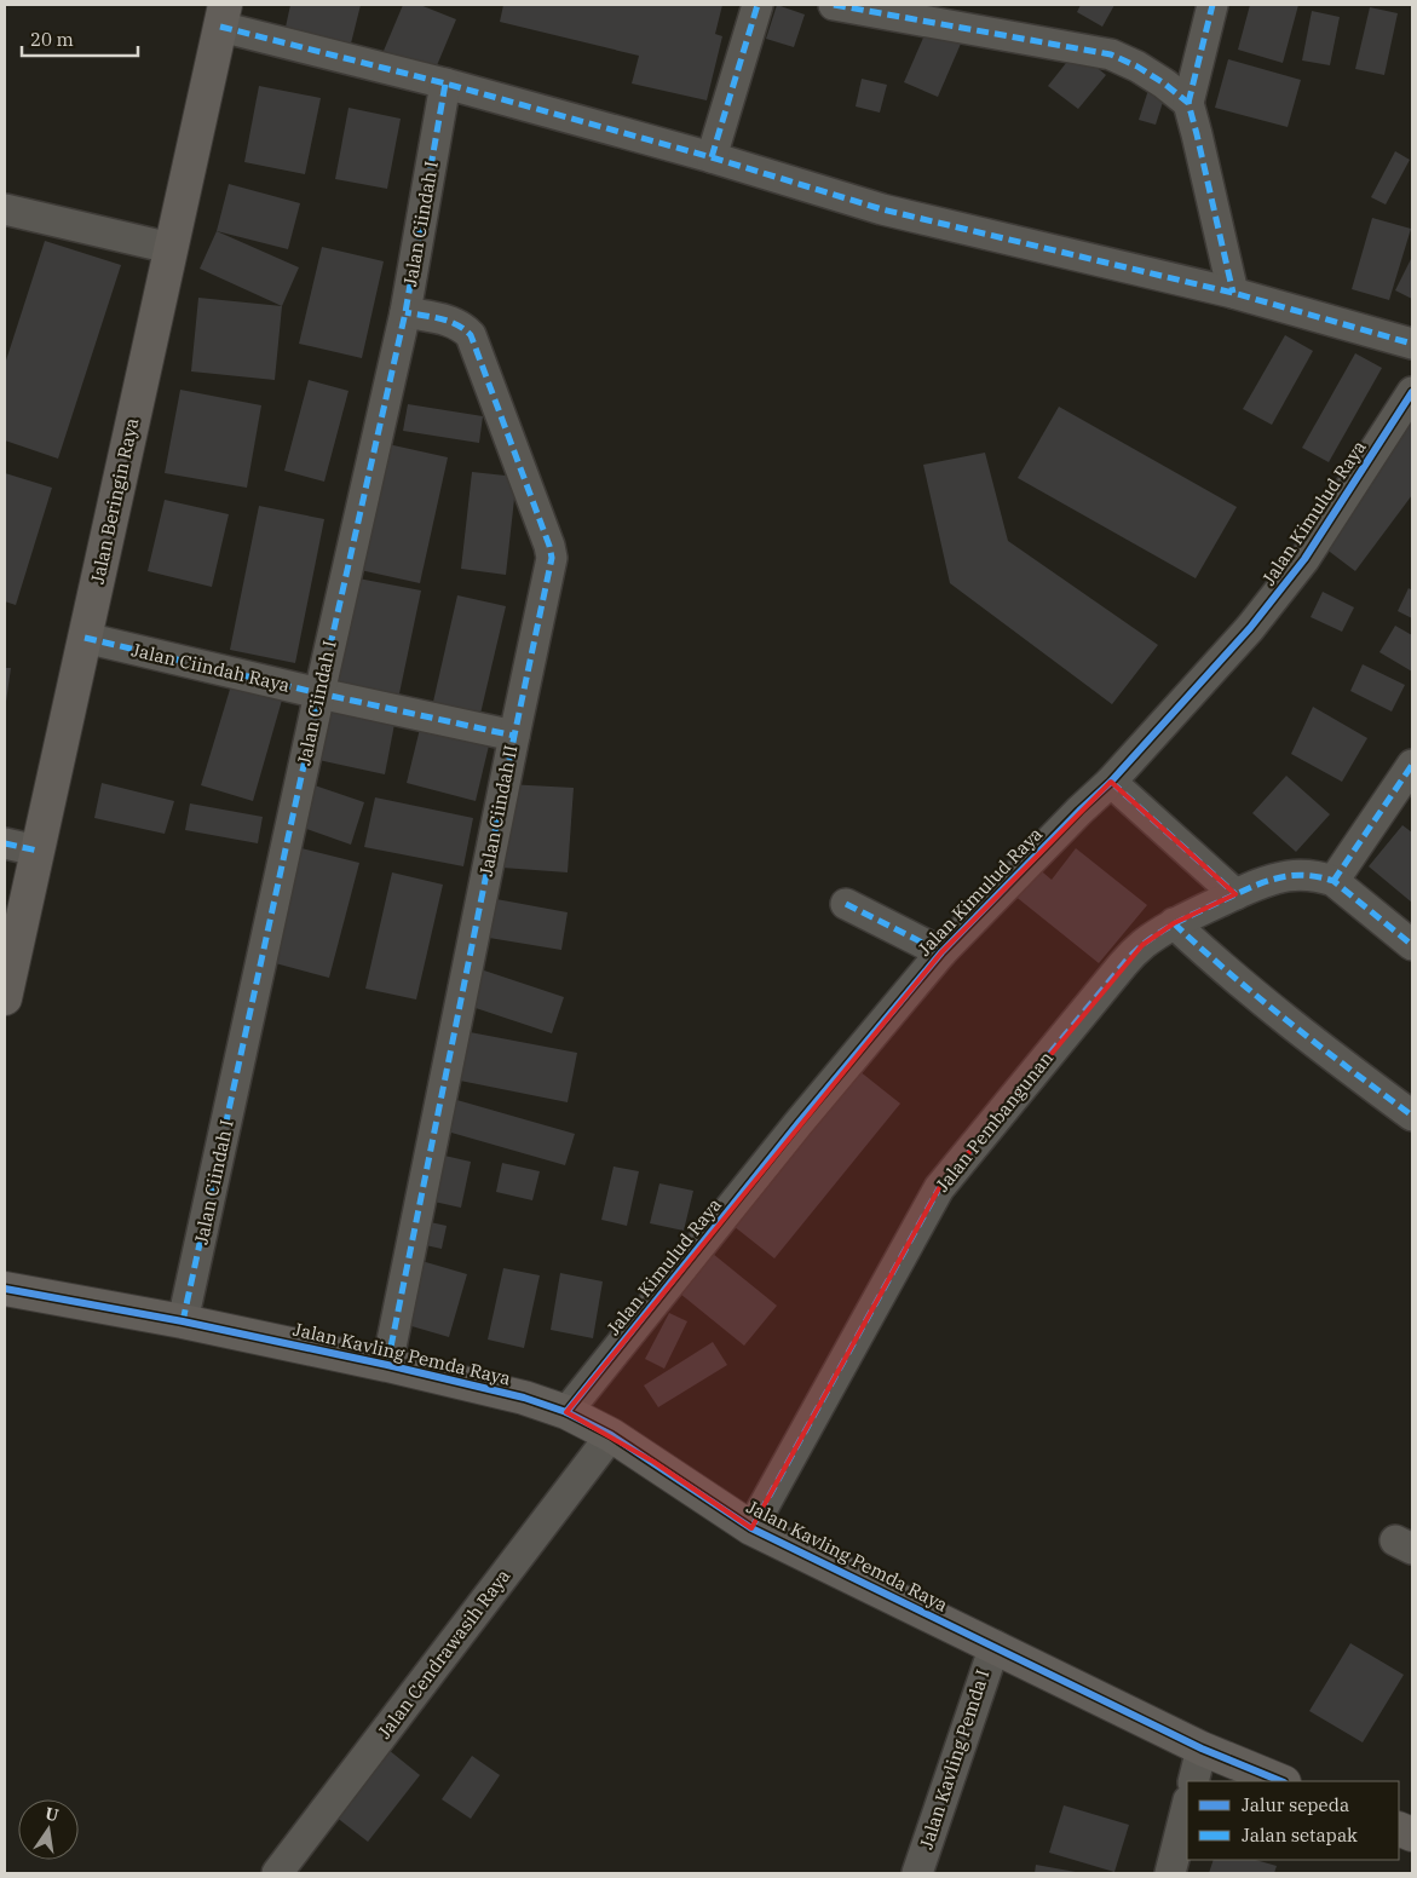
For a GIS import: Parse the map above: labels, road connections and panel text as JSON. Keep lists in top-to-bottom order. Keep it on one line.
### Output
{"streets":{"street":["Jalan Ciindah I","Jalan Beringin Raya","Jalan Kimulud Raya","Jalan Ciindah Raya","Jalan Ciindah II","Jalan Pembangunan","Jalan Kavling Pemda Raya","Jalan Cendrawasih Raya","Jalan Kavling Pemda I"]},"crossings":[["Jalan Ciindah I","Jalan Ciindah Raya"],["Jalan Ciindah I","Jalan Ciindah II"],["Jalan Ciindah I","Jalan Kavling Pemda Raya"],["Jalan Beringin Raya","Jalan Ciindah Raya"],["Jalan Kimulud Raya","Jalan Kavling Pemda Raya"],["Jalan Ciindah Raya","Jalan Ciindah II"],["Jalan Ciindah II","Jalan Kavling Pemda Raya"],["Jalan Pembangunan","Jalan Kavling Pemda Raya"],["Jalan Kavling Pemda Raya","Jalan Cendrawasih Raya"],["Jalan Kavling Pemda Raya","Jalan Kavling Pemda I"]],"legend":["Jalur sepeda","Jalan setapak"],"scale_bar":"20 m","north":"top"}
